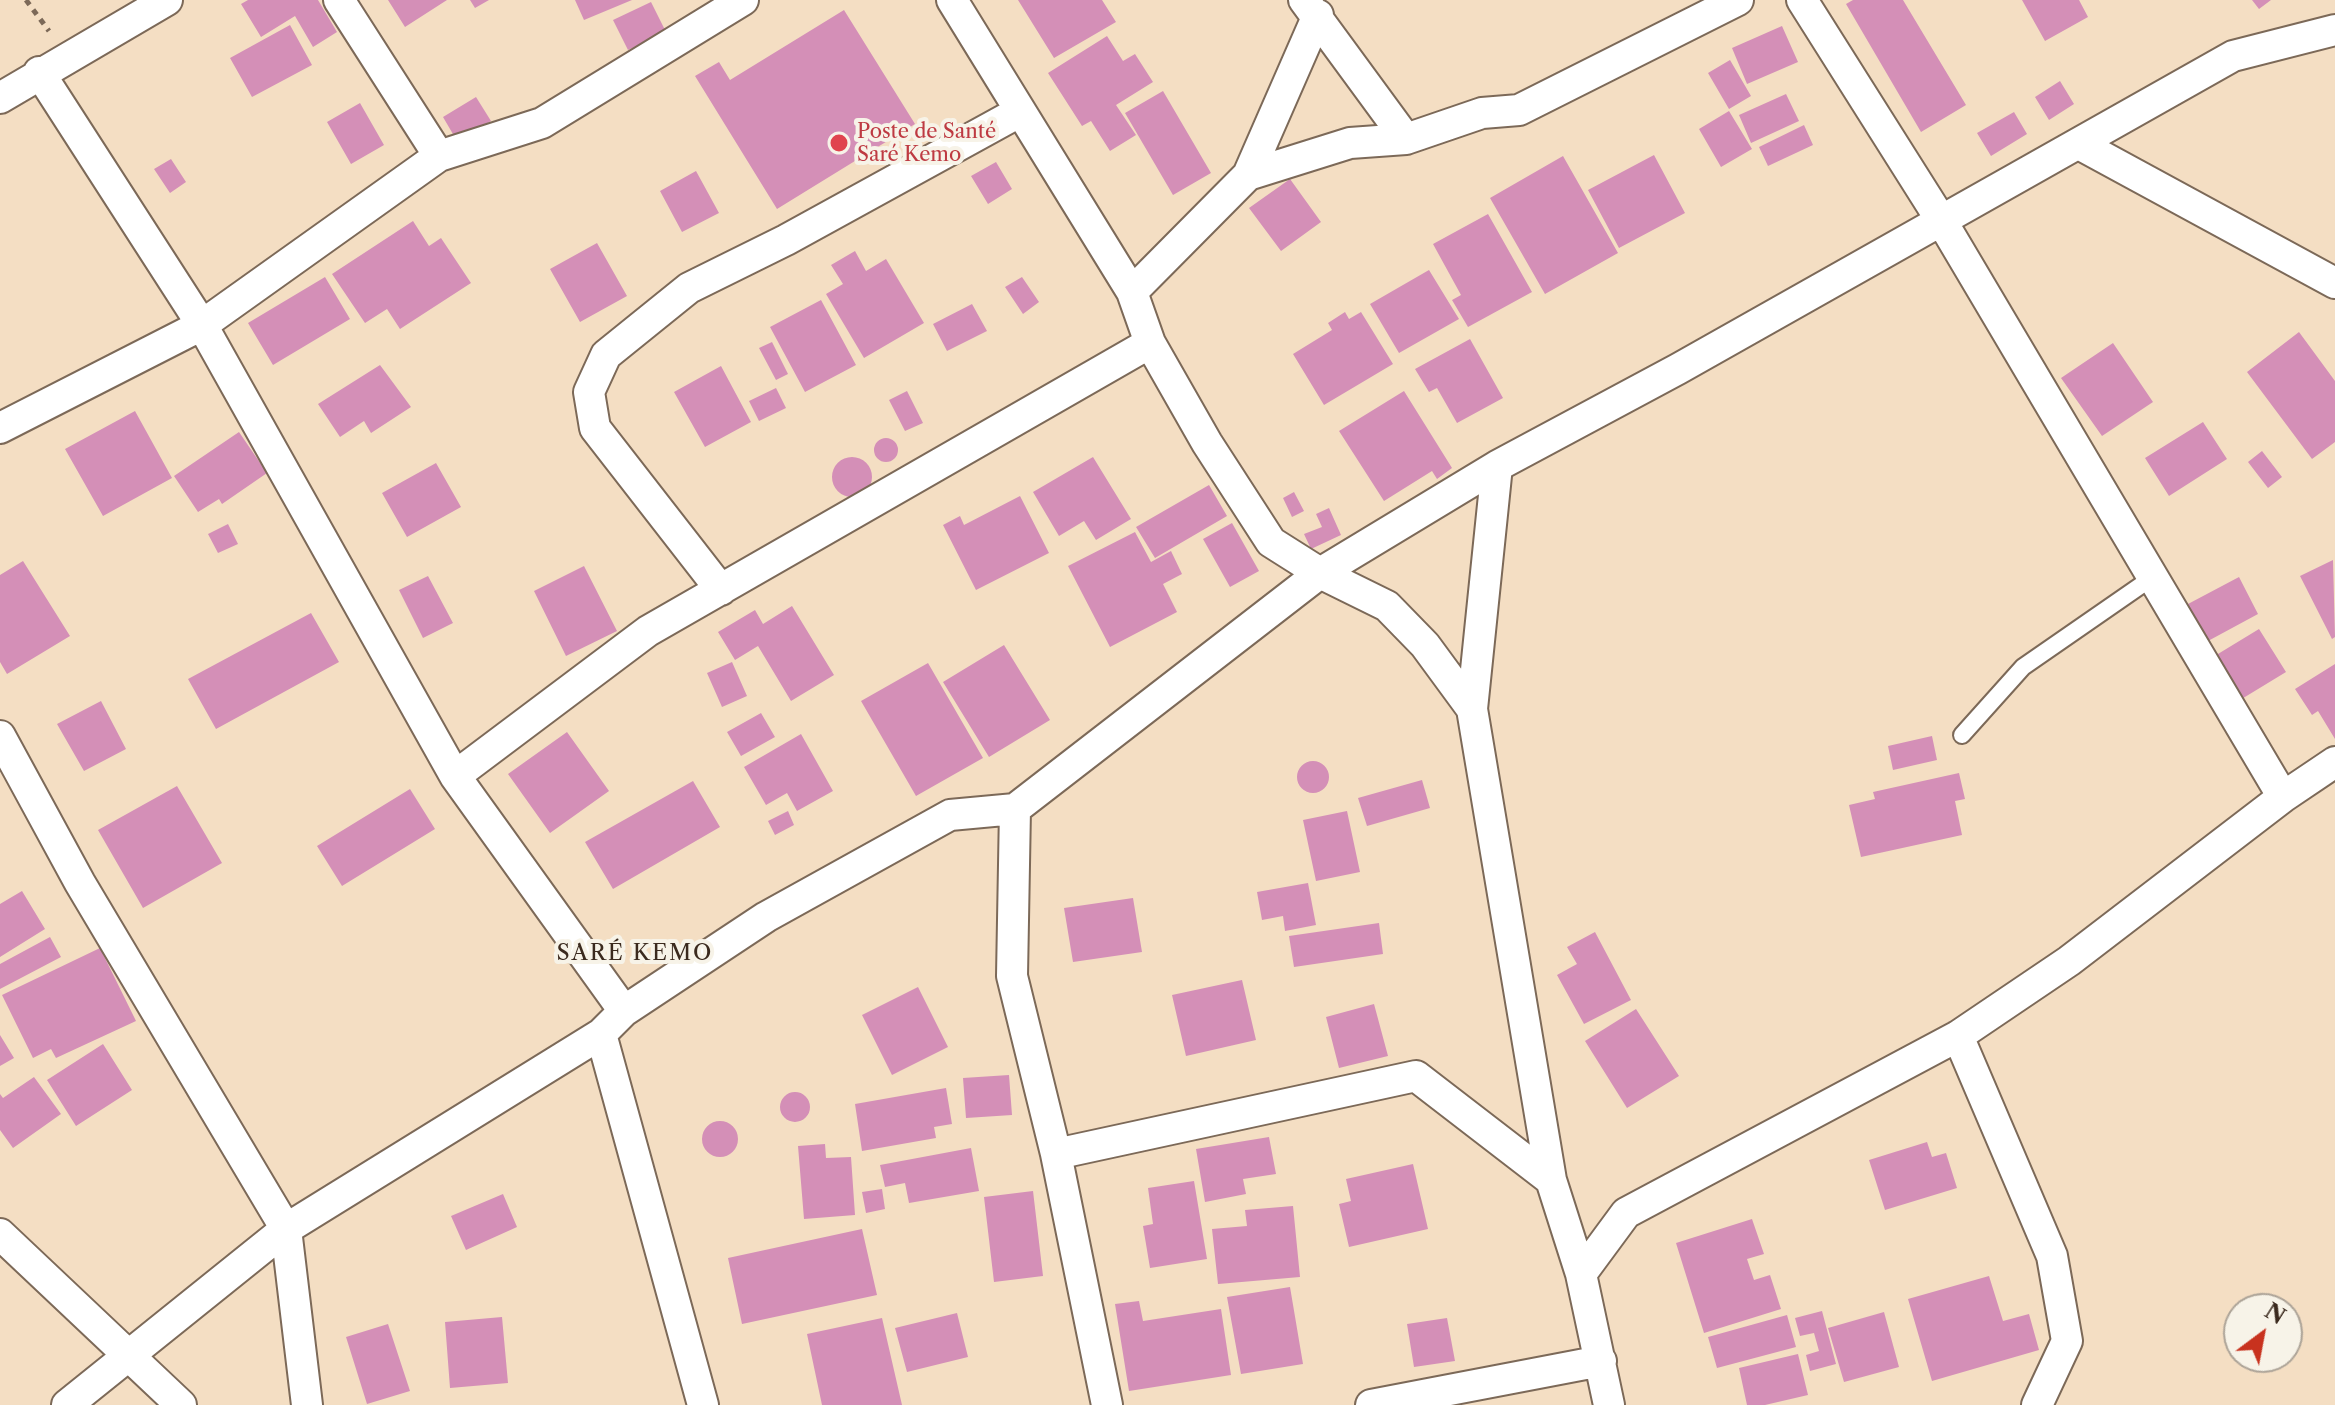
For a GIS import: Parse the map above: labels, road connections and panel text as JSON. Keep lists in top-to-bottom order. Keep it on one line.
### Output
{"districts":["SARÉ KEMO"],"places":["Poste de Santé Saré Kemo"],"north":"top right"}
